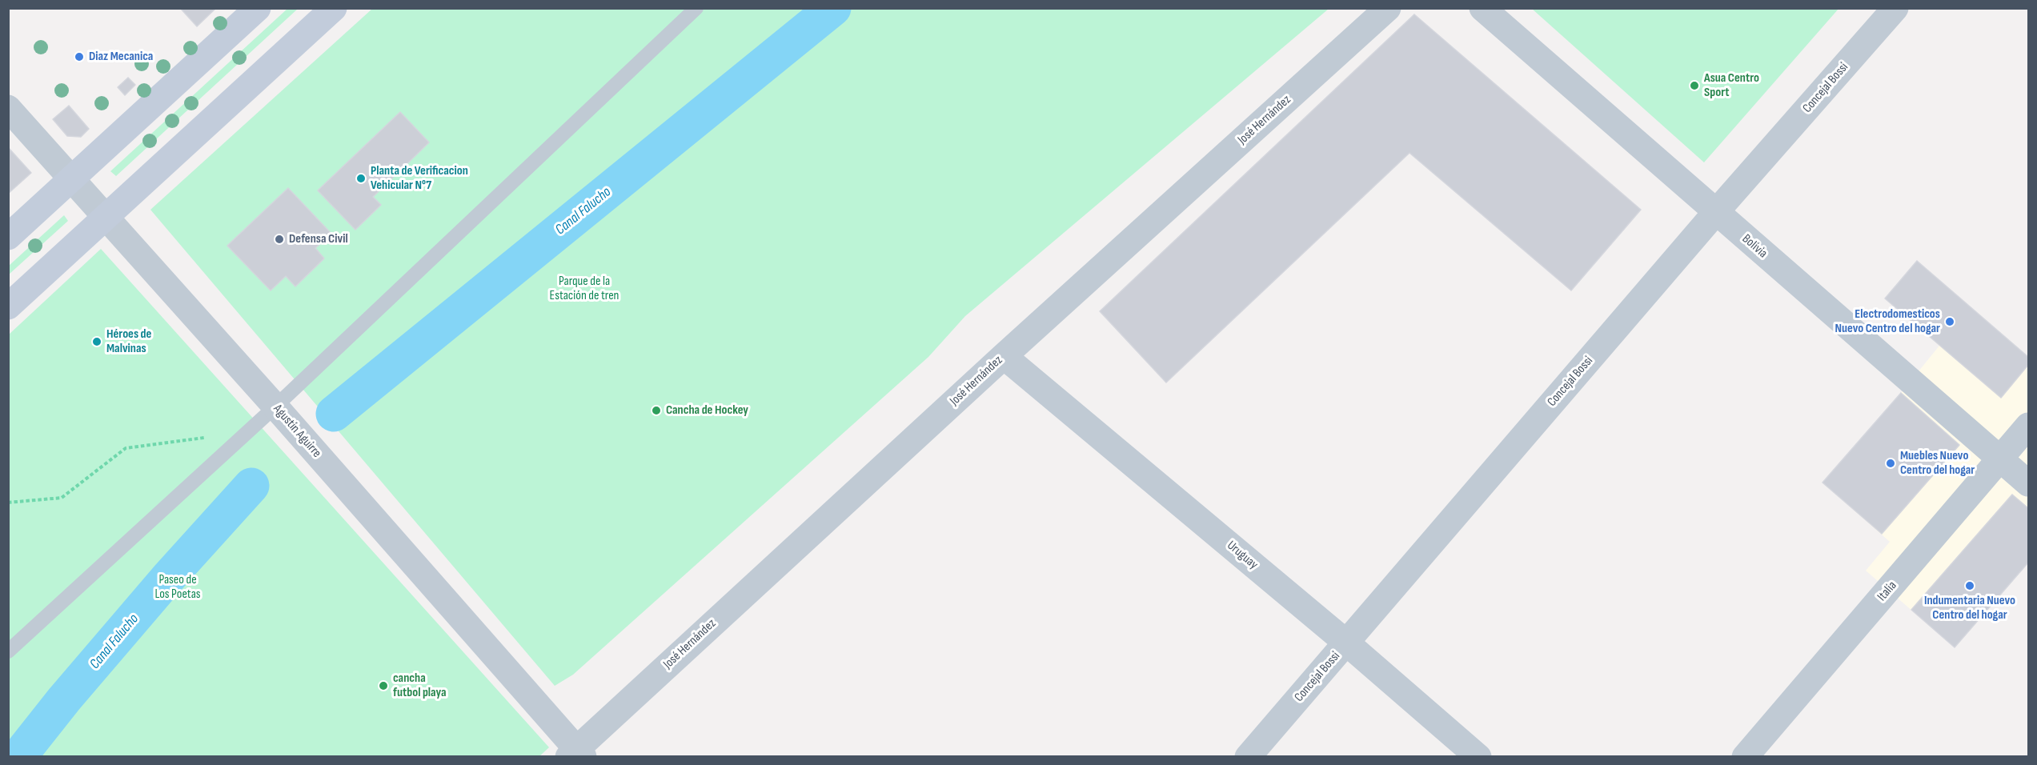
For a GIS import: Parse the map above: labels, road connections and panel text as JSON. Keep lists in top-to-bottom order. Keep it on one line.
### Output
{"streets":{"street":["Concejal Bossi","José Hernández","Bolivia","Agustín Aguirre","Uruguay","Italia"]},"crossings":[["Concejal Bossi","Bolivia"],["Concejal Bossi","Uruguay"],["José Hernández","Agustín Aguirre"],["José Hernández","Uruguay"],["Bolivia","Italia"]],"water":["Canal Falucho"],"parks":["Parque de la Estación de tren","Paseo de Los Poetas"],"places":["Diaz Mecanica","Asua Centro Sport","Planta de Verificacion Vehicular N°7","Defensa Civil","Electrodomesticos Nuevo Centro del hogar","Héroes de Malvinas","Cancha de Hockey","Muebles Nuevo Centro del hogar","Indumentaria Nuevo Centro del hogar","cancha futbol playa"]}
